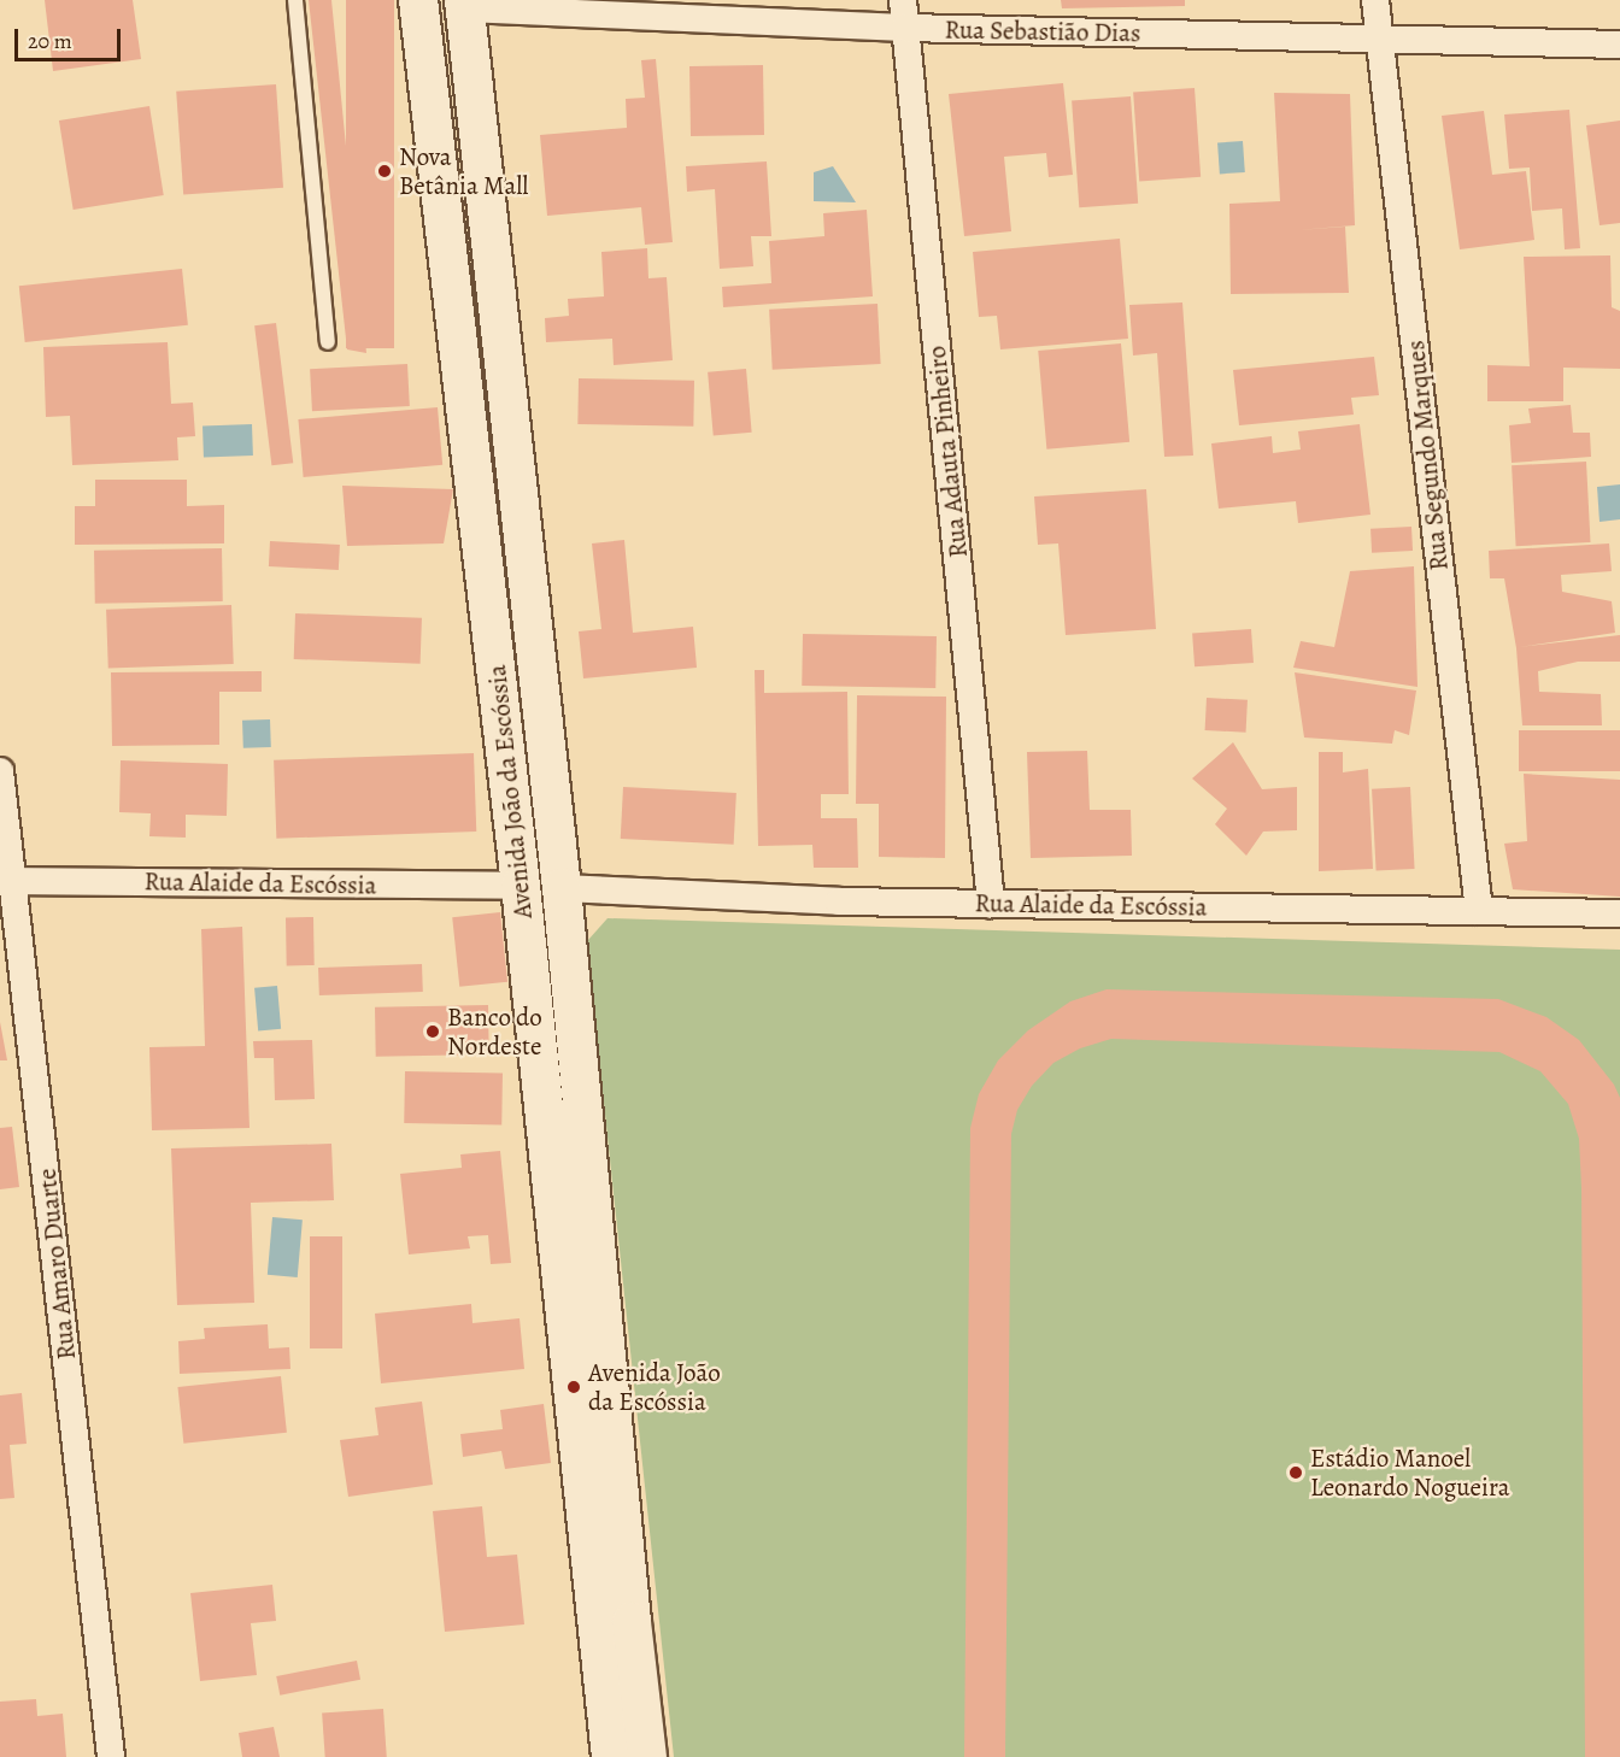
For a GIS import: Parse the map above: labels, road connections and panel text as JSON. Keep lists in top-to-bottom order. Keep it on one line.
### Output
{"streets":{"main road":["Avenida João da Escóssia"],"street":["Rua Sebastião Dias","Rua Adauta Pinheiro","Rua Segundo Marques","Rua Alaide da Escóssia","Rua Amaro Duarte"]},"crossings":[["Rua Sebastião Dias","Rua Adauta Pinheiro"],["Rua Sebastião Dias","Rua Segundo Marques"],["Rua Sebastião Dias","Avenida João da Escóssia"],["Rua Adauta Pinheiro","Rua Alaide da Escóssia"],["Rua Segundo Marques","Rua Alaide da Escóssia"],["Avenida João da Escóssia","Rua Alaide da Escóssia"],["Rua Alaide da Escóssia","Rua Amaro Duarte"]],"places":["Nova Betânia Mall","Banco do Nordeste","Avenida João da Escóssia","Estádio Manoel Leonardo Nogueira"],"scale_bar":"20 m"}
